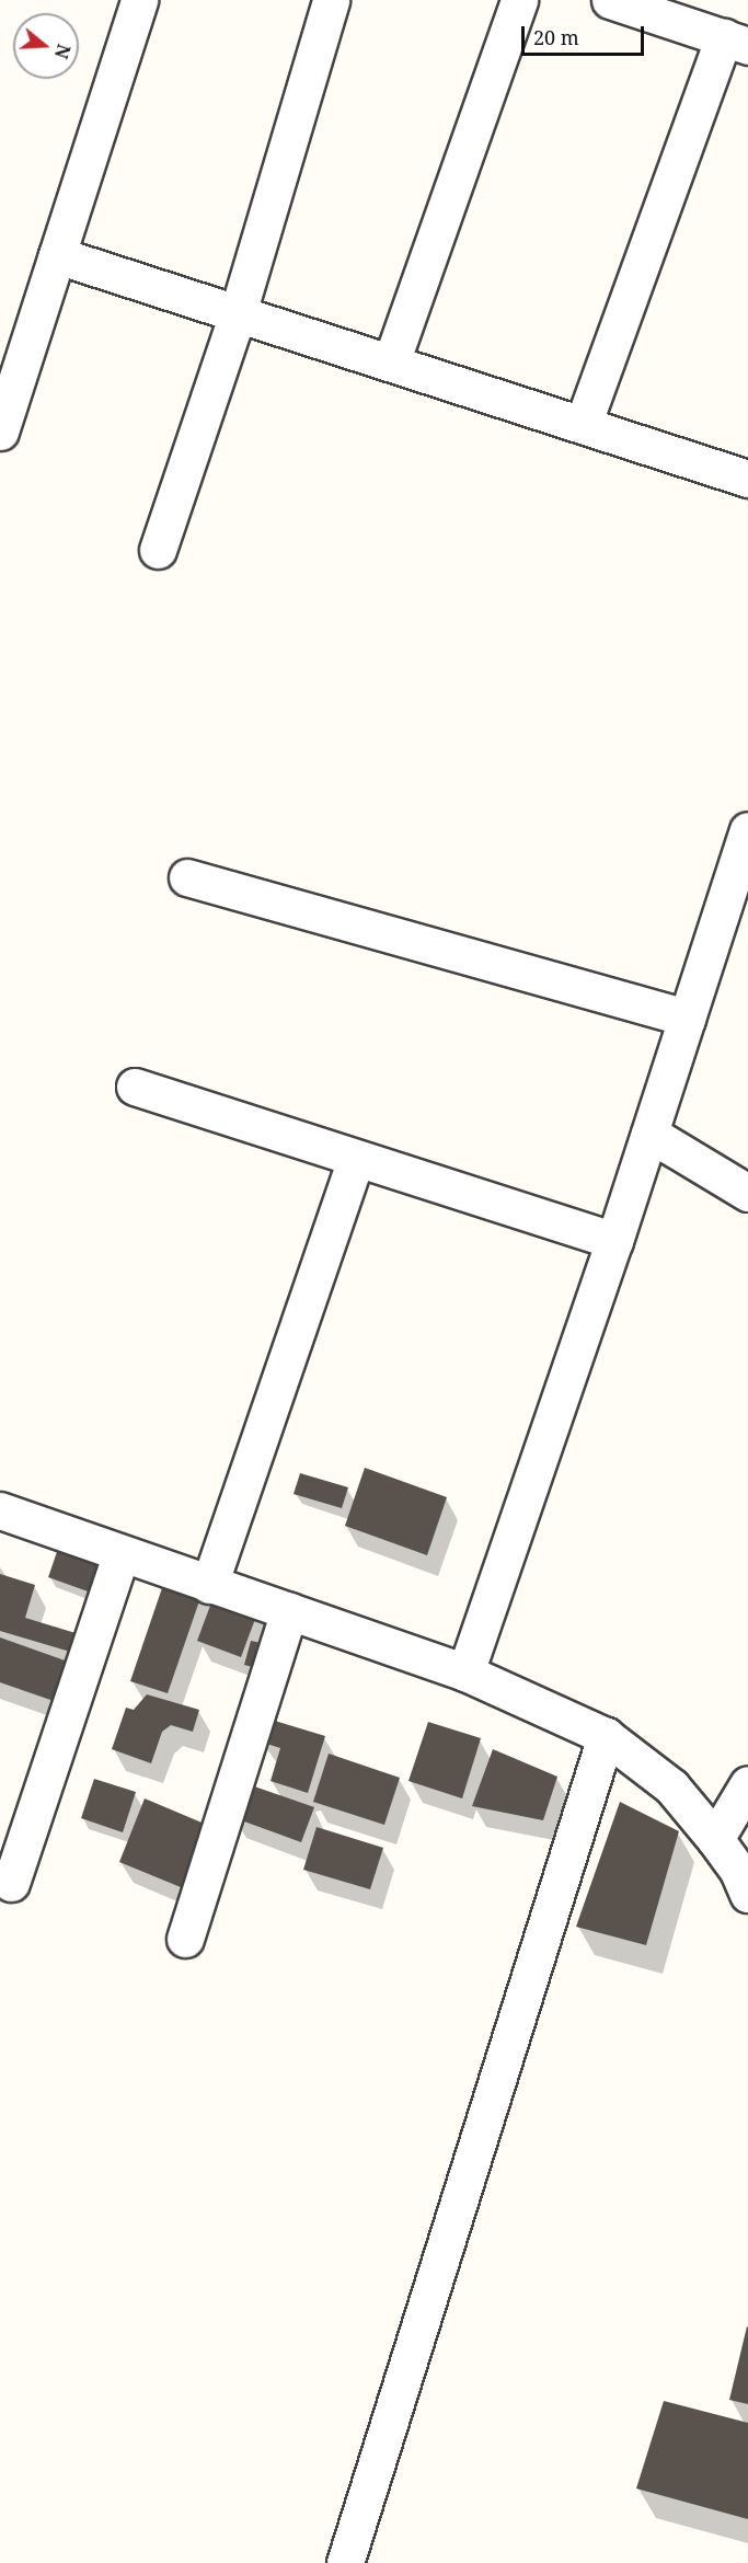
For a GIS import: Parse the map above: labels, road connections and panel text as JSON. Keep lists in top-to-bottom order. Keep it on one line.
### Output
{"scale_bar":"20 m","north":"right"}
